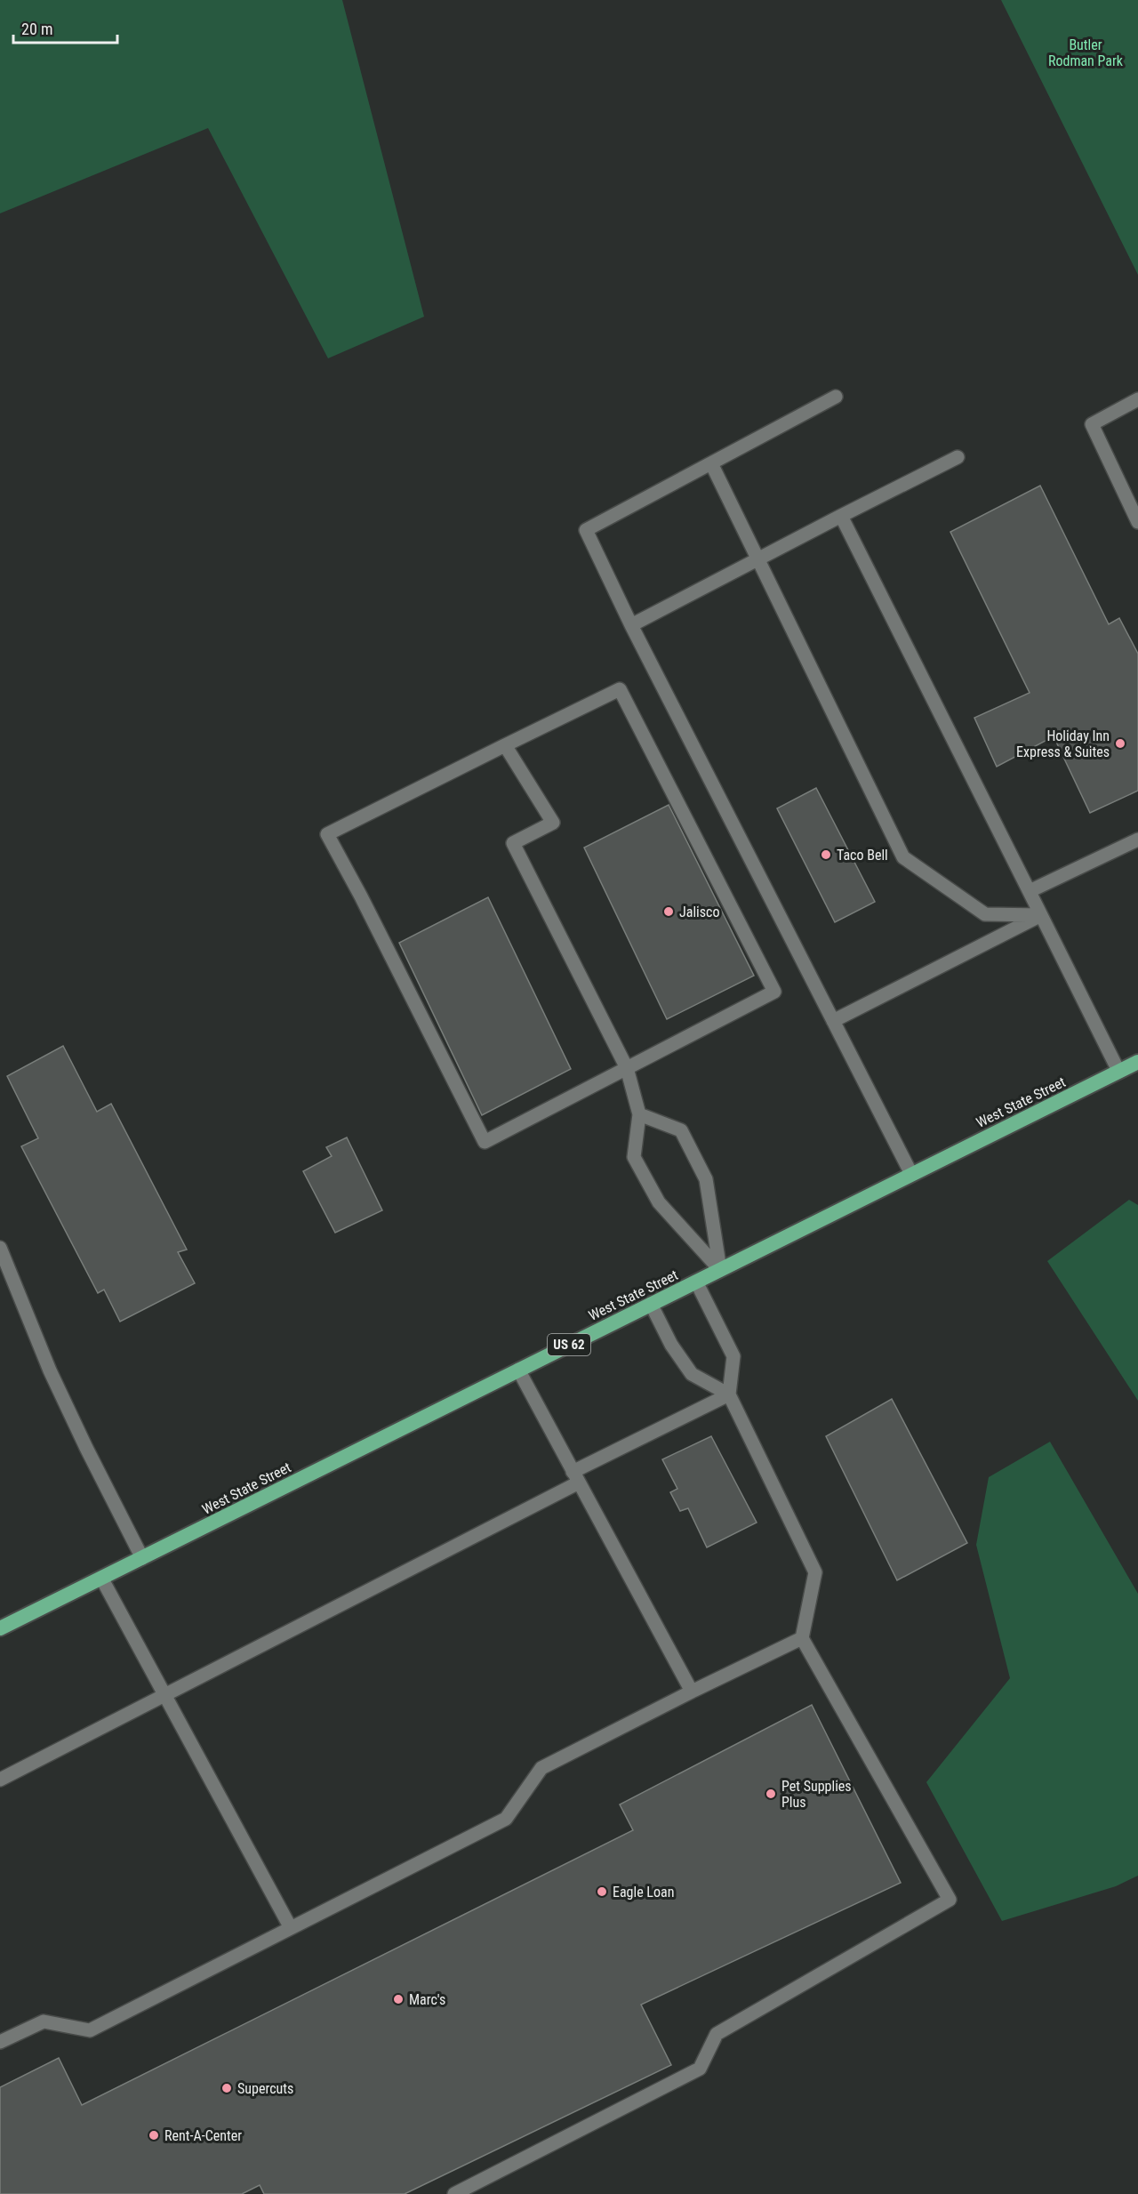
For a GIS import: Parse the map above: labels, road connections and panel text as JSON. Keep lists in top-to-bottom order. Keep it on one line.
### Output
{"streets":{"highway":["West State Street","US 62"]},"parks":["Butler Rodman Park"],"places":["Holiday Inn Express & Suites","Taco Bell","Jalisco","Pet Supplies Plus","Eagle Loan","Marc's","Supercuts","Rent-A-Center"],"scale_bar":"20 m"}
